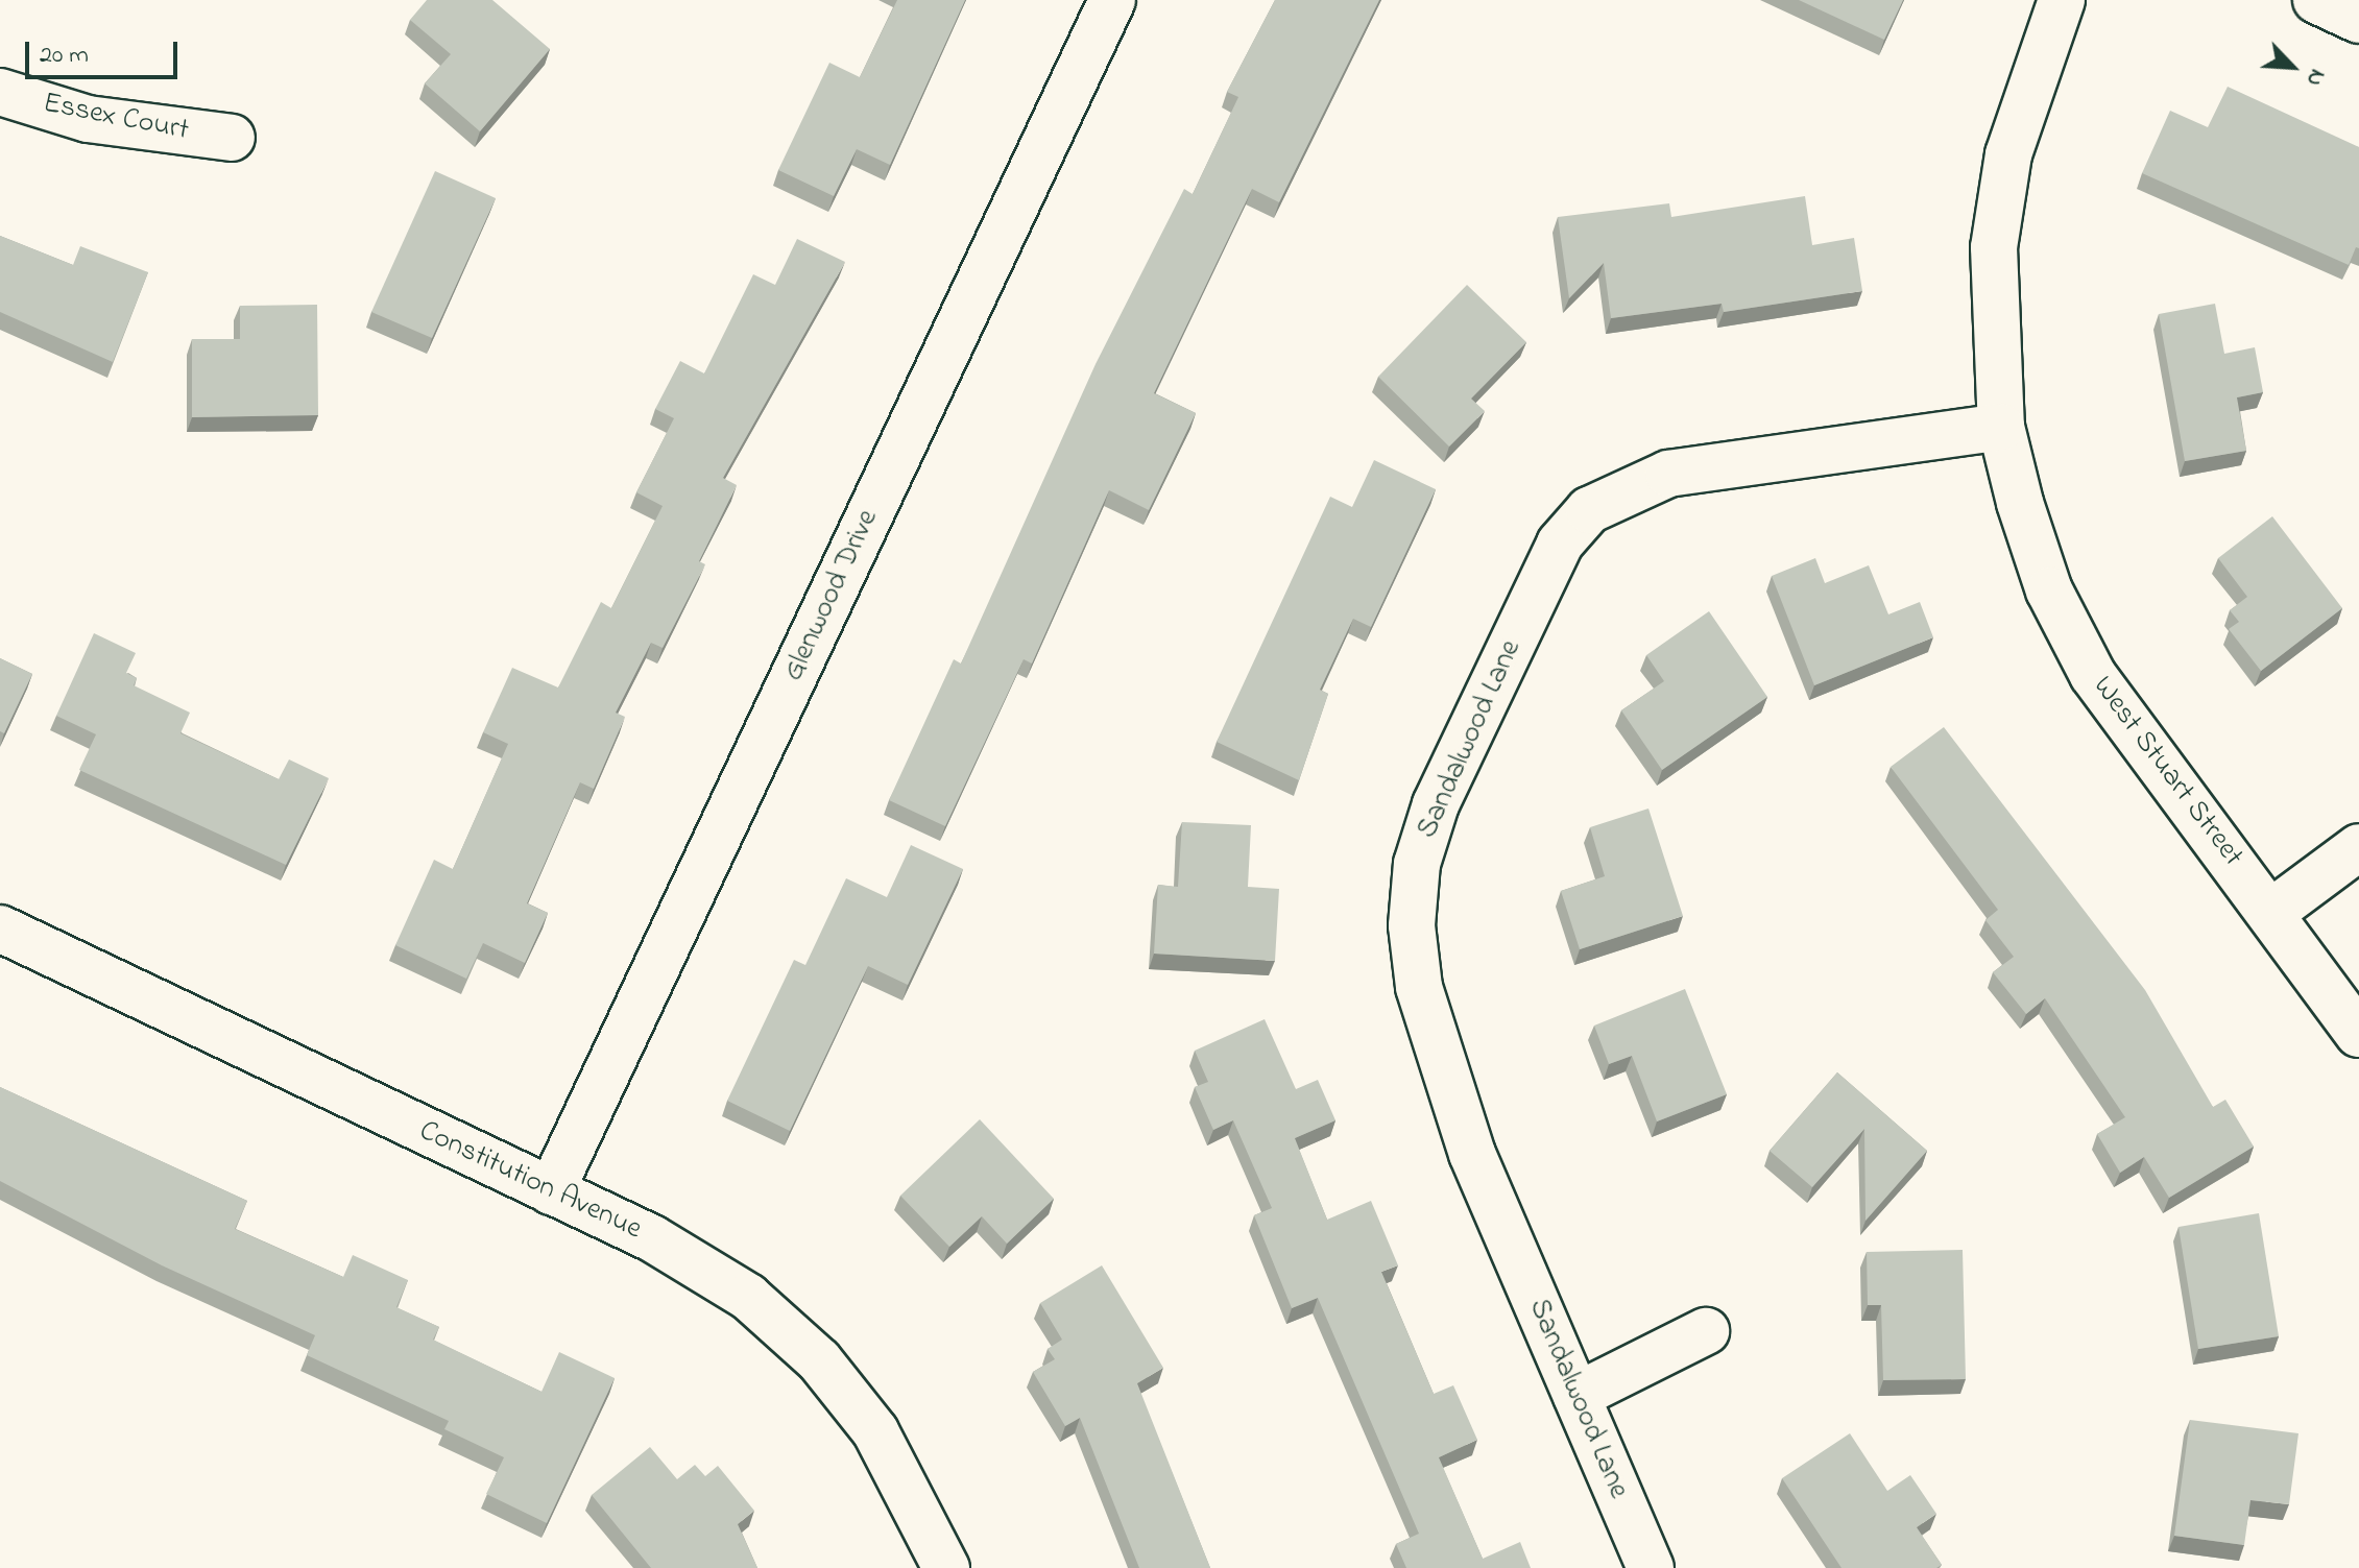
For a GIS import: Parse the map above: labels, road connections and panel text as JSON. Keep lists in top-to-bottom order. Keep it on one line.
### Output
{"streets":{"street":["Essex Court","Glenwood Drive","Sandalwood Lane","West Stuart Street","Constitution Avenue"]},"crossings":[["Glenwood Drive","Constitution Avenue"],["Sandalwood Lane","West Stuart Street"]],"scale_bar":"20 m","north":"bottom right"}
